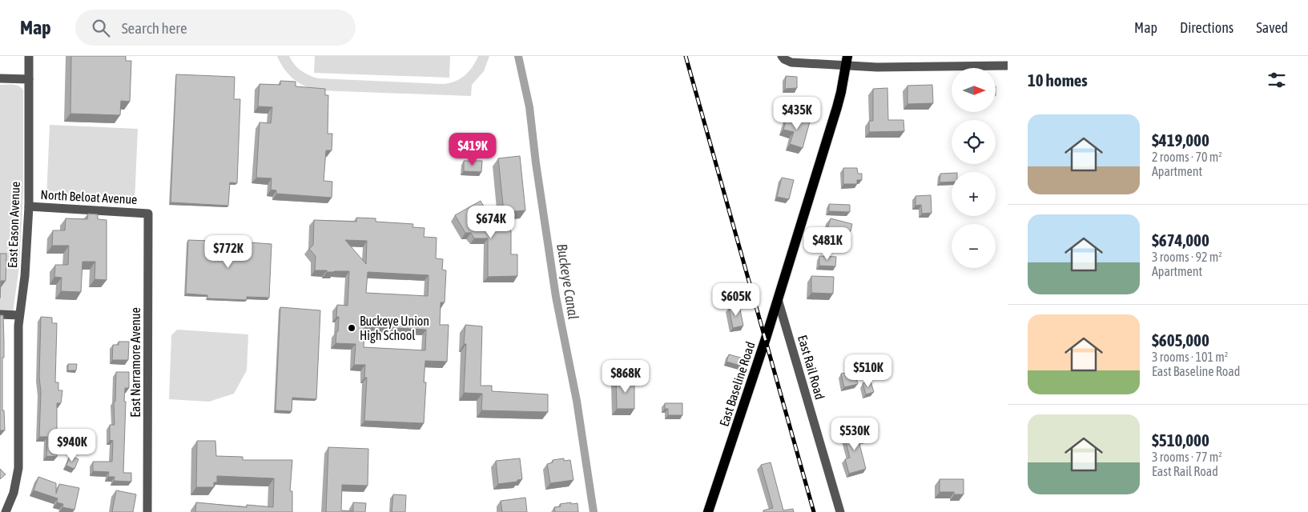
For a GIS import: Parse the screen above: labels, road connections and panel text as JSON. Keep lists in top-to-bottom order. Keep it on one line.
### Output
{"streets":{"main road":["East Baseline Road"],"street":["North Beloat Avenue","East Eason Avenue","East Narramore Avenue","East Rail Road"]},"crossings":[["North Beloat Avenue","East Eason Avenue"],["North Beloat Avenue","East Narramore Avenue"],["East Rail Road","East Baseline Road"]],"water":["Buckeye Canal"],"places":["Buckeye Union High School"],"north":"right","page":{"header":"Map","search":"Search here","nav":["Map","Directions","Saved"],"heading":"10 homes","map_buttons":["+","−"],"price":["$435K","$419K","$674K","$481K","$772K","$605K","$510K","$868K","$530K","$940K"],"list":[{"name":"$419,000","note":"2 rooms · 70 m² · Apartment"},{"name":"$674,000","note":"3 rooms · 92 m² · Apartment"},{"name":"$605,000","note":"3 rooms · 101 m² · East Baseline Road"},{"name":"$510,000","note":"3 rooms · 77 m² · East Rail Road"}]}}
